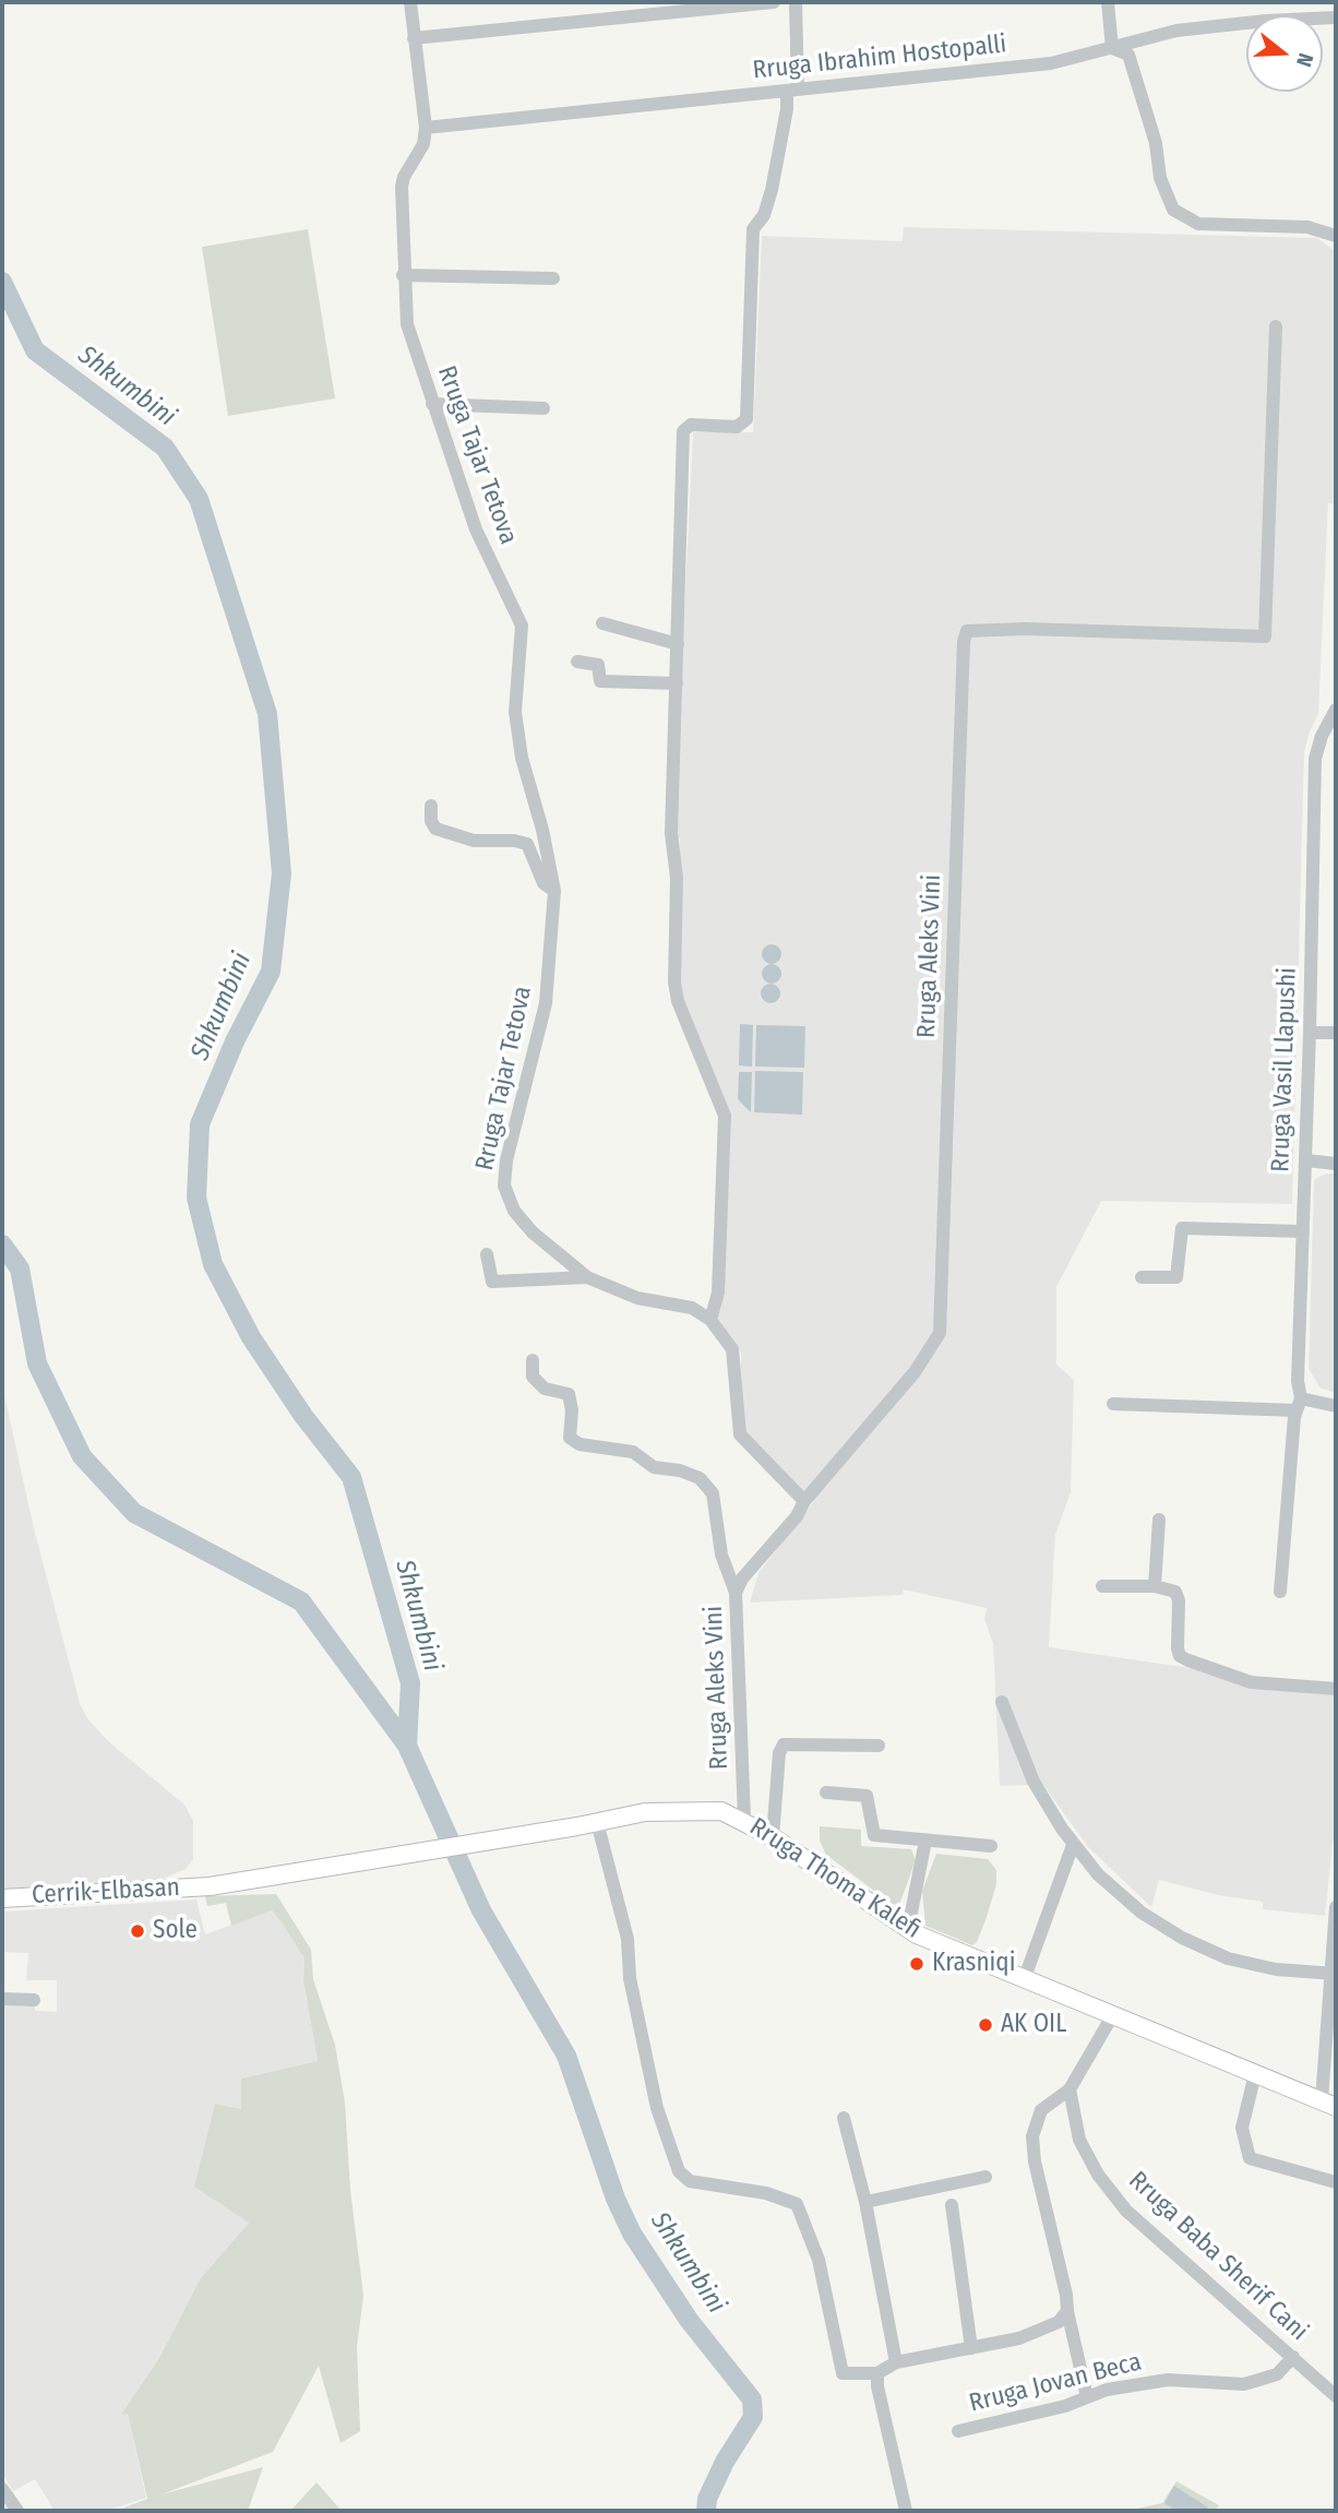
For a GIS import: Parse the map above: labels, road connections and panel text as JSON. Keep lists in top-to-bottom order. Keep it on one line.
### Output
{"streets":{"main road":["Rruga Thoma Kalefi","Cerrik-Elbasan"],"street":["Rruga Ibrahim Hostopalli","Rruga Tajar Tetova","Rruga Aleks Vini","Rruga Vasil Llapushi","Rruga Baba Sherif Cani","Rruga Jovan Beca"]},"crossings":[["Rruga Ibrahim Hostopalli","Rruga Tajar Tetova"],["Rruga Aleks Vini","Rruga Thoma Kalefi"],["Rruga Thoma Kalefi","Cerrik-Elbasan"],["Rruga Baba Sherif Cani","Rruga Jovan Beca"]],"water":["Shkumbini"],"places":["Sole","Krasniqi","AK OIL"],"north":"right"}
